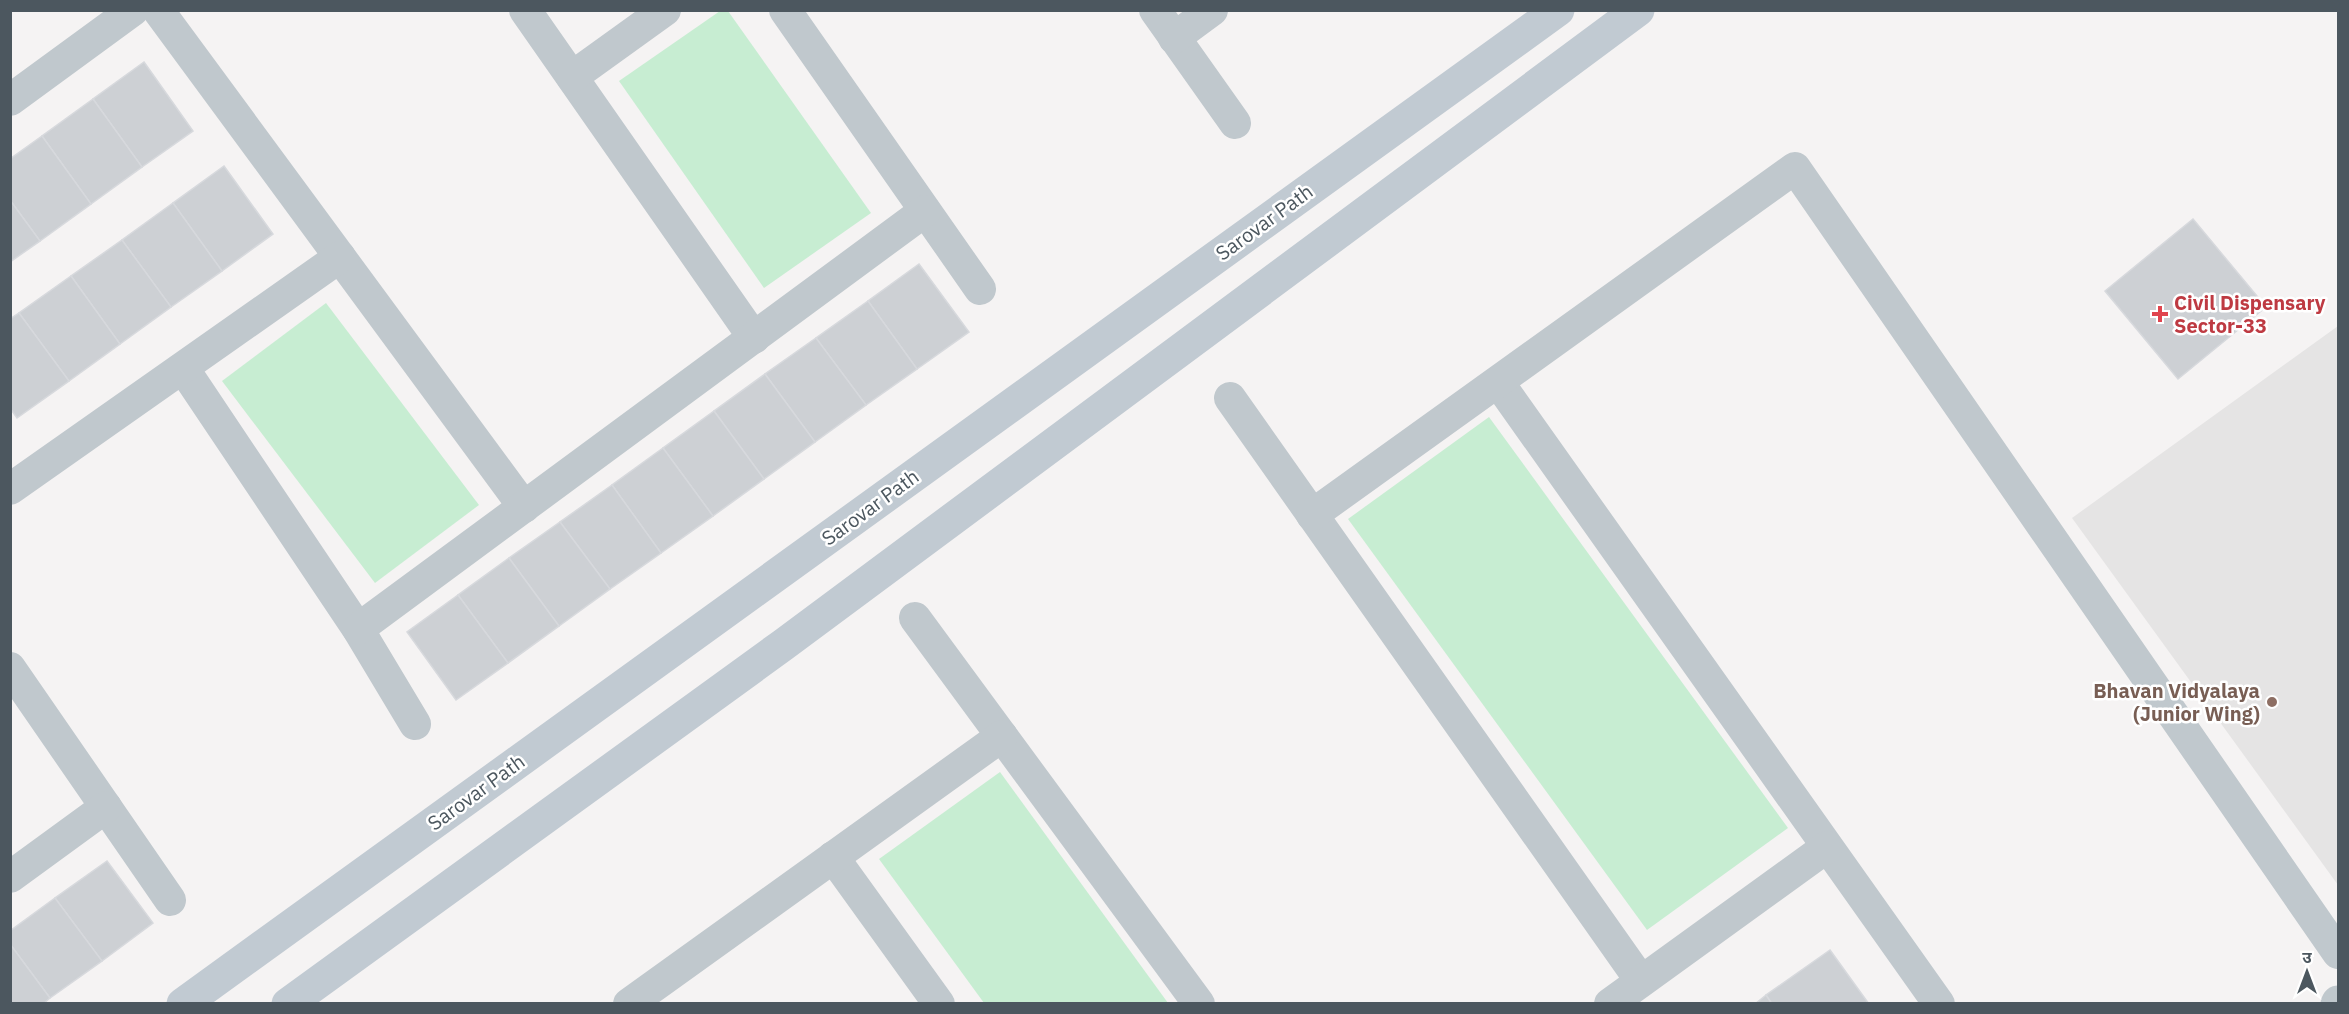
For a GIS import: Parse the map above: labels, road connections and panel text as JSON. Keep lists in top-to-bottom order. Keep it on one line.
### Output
{"streets":{"main road":["Sarovar Path"]},"places":{"health":["Civil Dispensary Sector-33"],"other":["Bhavan Vidyalaya (Junior Wing)"]},"north":"top"}
